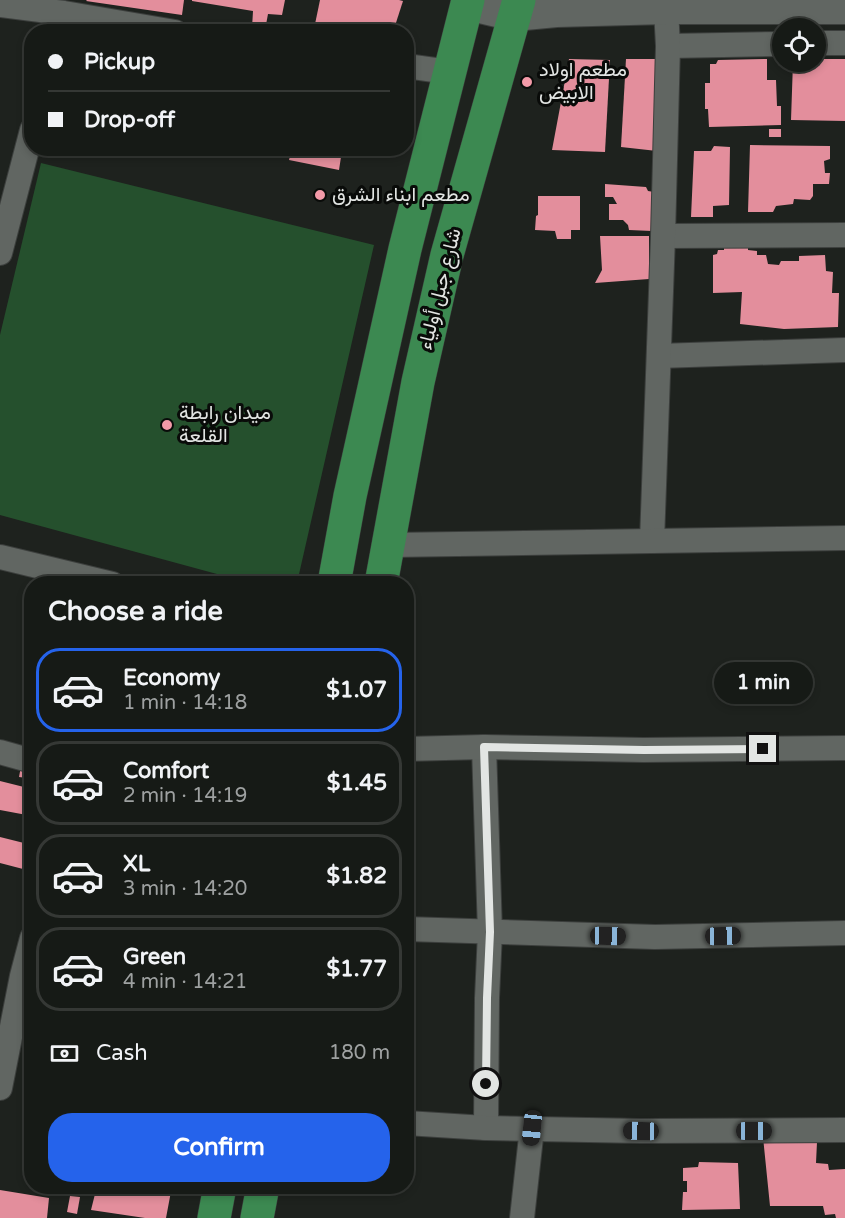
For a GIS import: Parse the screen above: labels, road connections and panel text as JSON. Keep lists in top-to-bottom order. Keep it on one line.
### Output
{"streets":{"main road":["شارع جبل أولياء"]},"places":["مطعم اولاد الابيض","مطعم ابناء الشرق","ميدان رابطة القلعة"],"page":{"banner":["Pickup","Drop-off"],"heading":"Choose a ride","list":[{"name":"Economy","note":"1 min · 14:18","value":"$1.07"},{"name":"Comfort","note":"2 min · 14:19","value":"$1.45"},{"name":"XL","note":"3 min · 14:20","value":"$1.82"},{"name":"Green","note":"4 min · 14:21","value":"$1.77"}],"bubble":"1 min","pay":["Cash","180 m"],"buttons":"Confirm"}}
